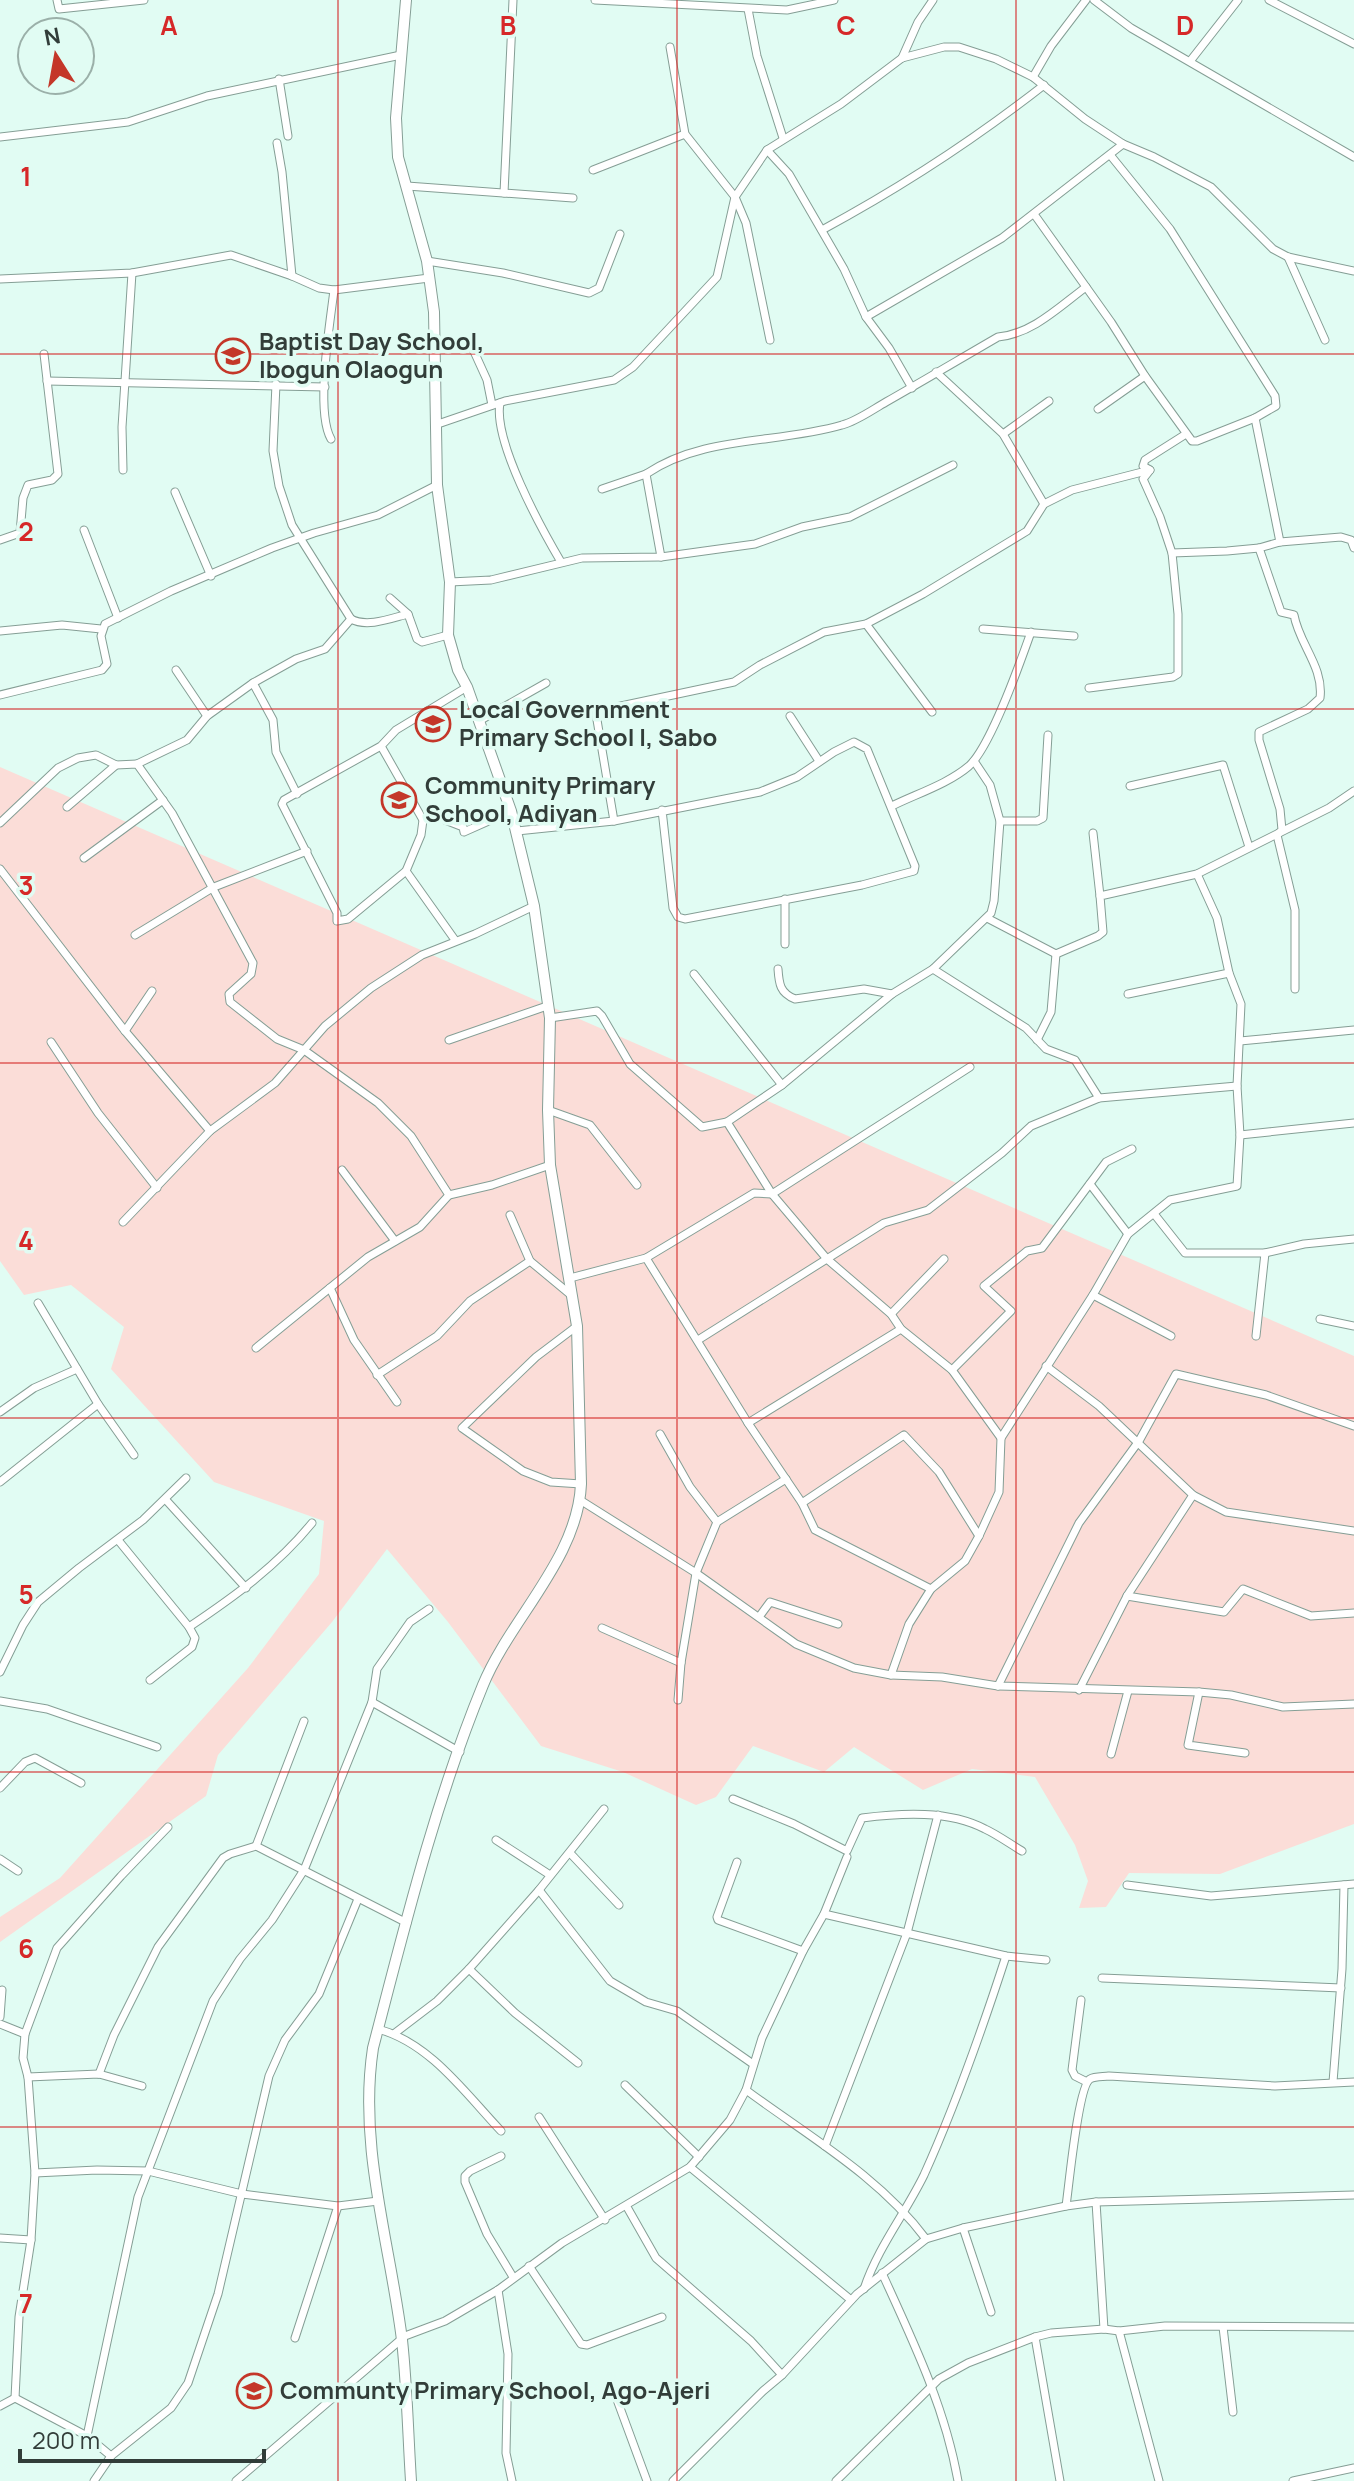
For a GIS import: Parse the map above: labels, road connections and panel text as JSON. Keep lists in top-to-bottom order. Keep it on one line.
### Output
{"places":{"school or university":["Baptist Day School, Ibogun Olaogun","Local Government Primary School I, Sabo","Community Primary School, Adiyan","Communty Primary School, Ago-Ajeri"]},"scale_bar":"200 m","north":"top","grid":{"columns":["A","B","C","D"],"rows":["1","2","3","4","5","6","7"]}}
